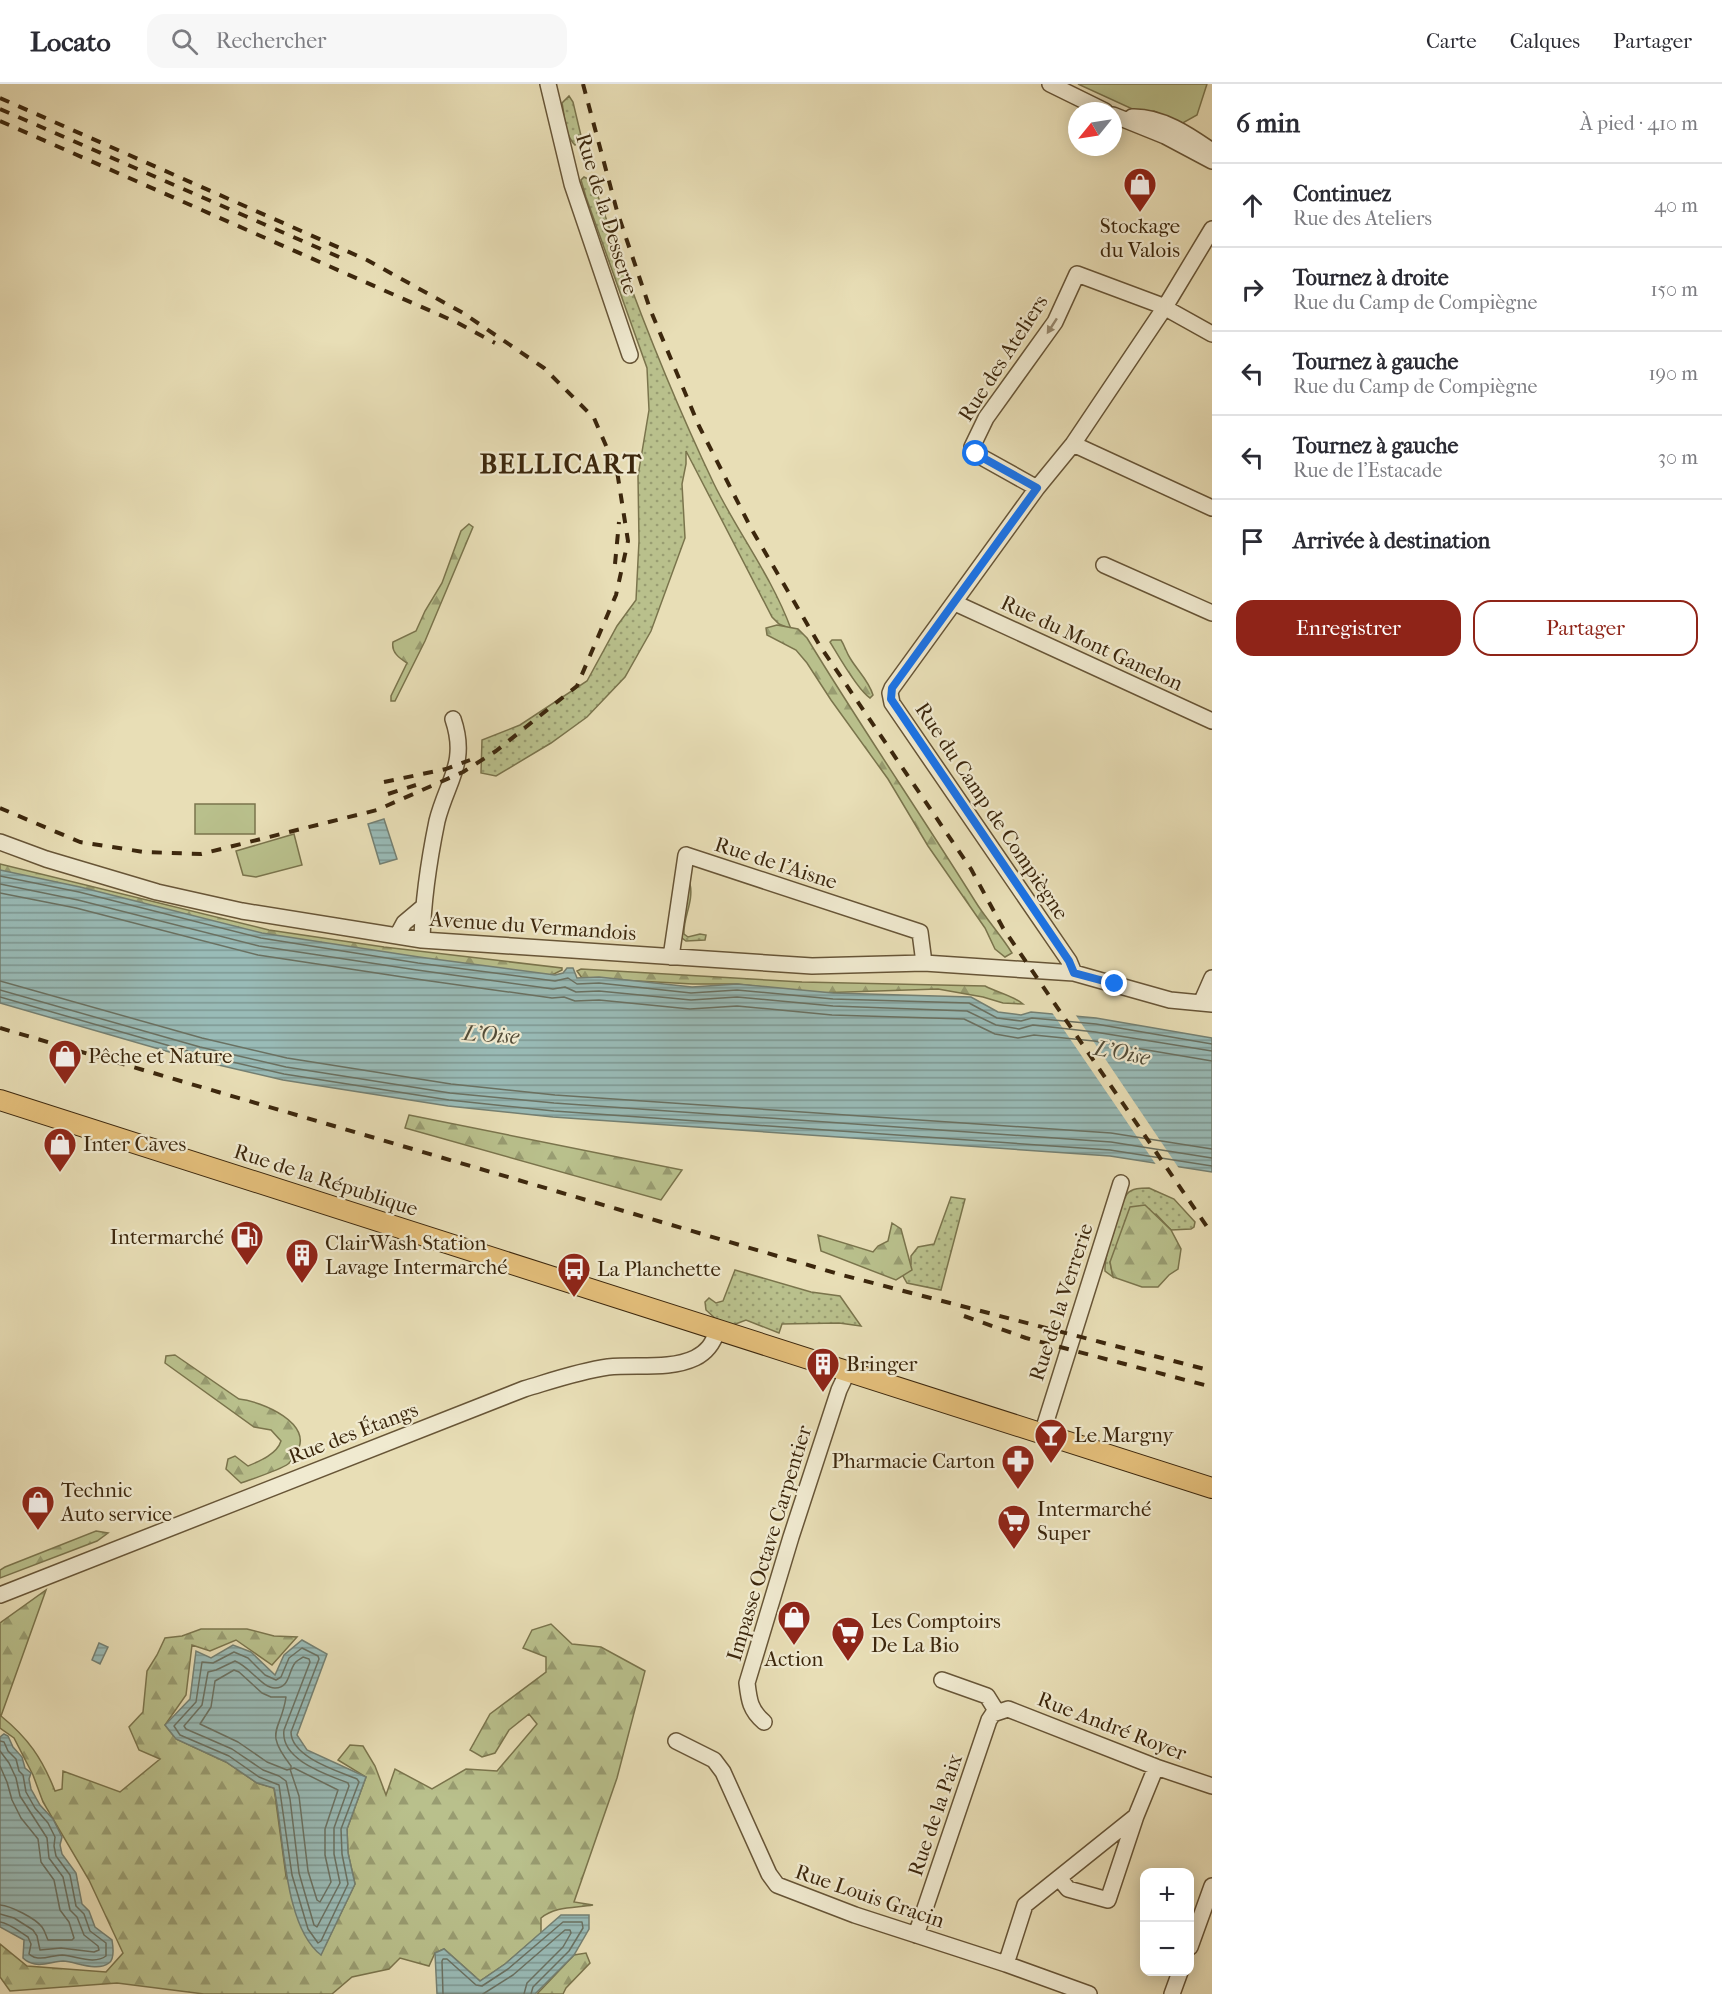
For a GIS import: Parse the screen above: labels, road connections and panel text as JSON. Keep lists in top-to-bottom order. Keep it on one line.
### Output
{"streets":{"main road":["Rue de la République"],"street":["Rue de la Desserte","Rue des Ateliers","Rue du Mont Ganelon","Rue du Camp de Compiègne","Rue de l'Aisne","Avenue du Vermandois","Rue de la Verrerie","Rue des Étangs","Impasse Octave Carpentier","Rue André Royer","Rue de la Paix","Rue Louis Gracin"]},"crossings":[["Rue des Ateliers","Rue du Camp de Compiègne"],["Rue du Mont Ganelon","Rue du Camp de Compiègne"],["Rue du Camp de Compiègne","Avenue du Vermandois"],["Rue de l'Aisne","Avenue du Vermandois"],["Rue de la République","Rue de la Verrerie"],["Rue de la République","Rue des Étangs"],["Rue de la République","Impasse Octave Carpentier"],["Rue André Royer","Rue de la Paix"],["Rue de la Paix","Rue Louis Gracin"]],"districts":["BELLICART"],"water":["L'Oise"],"places":{"shop":["Stockage du Valois","Pêche et Nature","Inter Caves","Technic Auto service","Action"],"fuel station":["Intermarché"],"building":["ClairWash Station Lavage Intermarché","Bringer"],"bus stop":["La Planchette"],"bar":["Le Margny"],"pharmacy":["Pharmacie Carton"],"supermarket":["Intermarché Super","Les Comptoirs De La Bio"]},"north":"bottom left","page":{"header":"Locato","search":"Rechercher","nav":["Carte","Calques","Partager"],"heading":["6 min","À pied · 410 m"],"list":[["Continuez","Rue des Ateliers","40 m"],["Tournez à droite","Rue du Camp de Compiègne","150 m"],["Tournez à gauche","Rue du Camp de Compiègne","190 m"],["Tournez à gauche","Rue de l'Estacade","30 m"],"Arrivée à destination"],"buttons":["Enregistrer","Partager"],"map_buttons":["+","−"]}}
